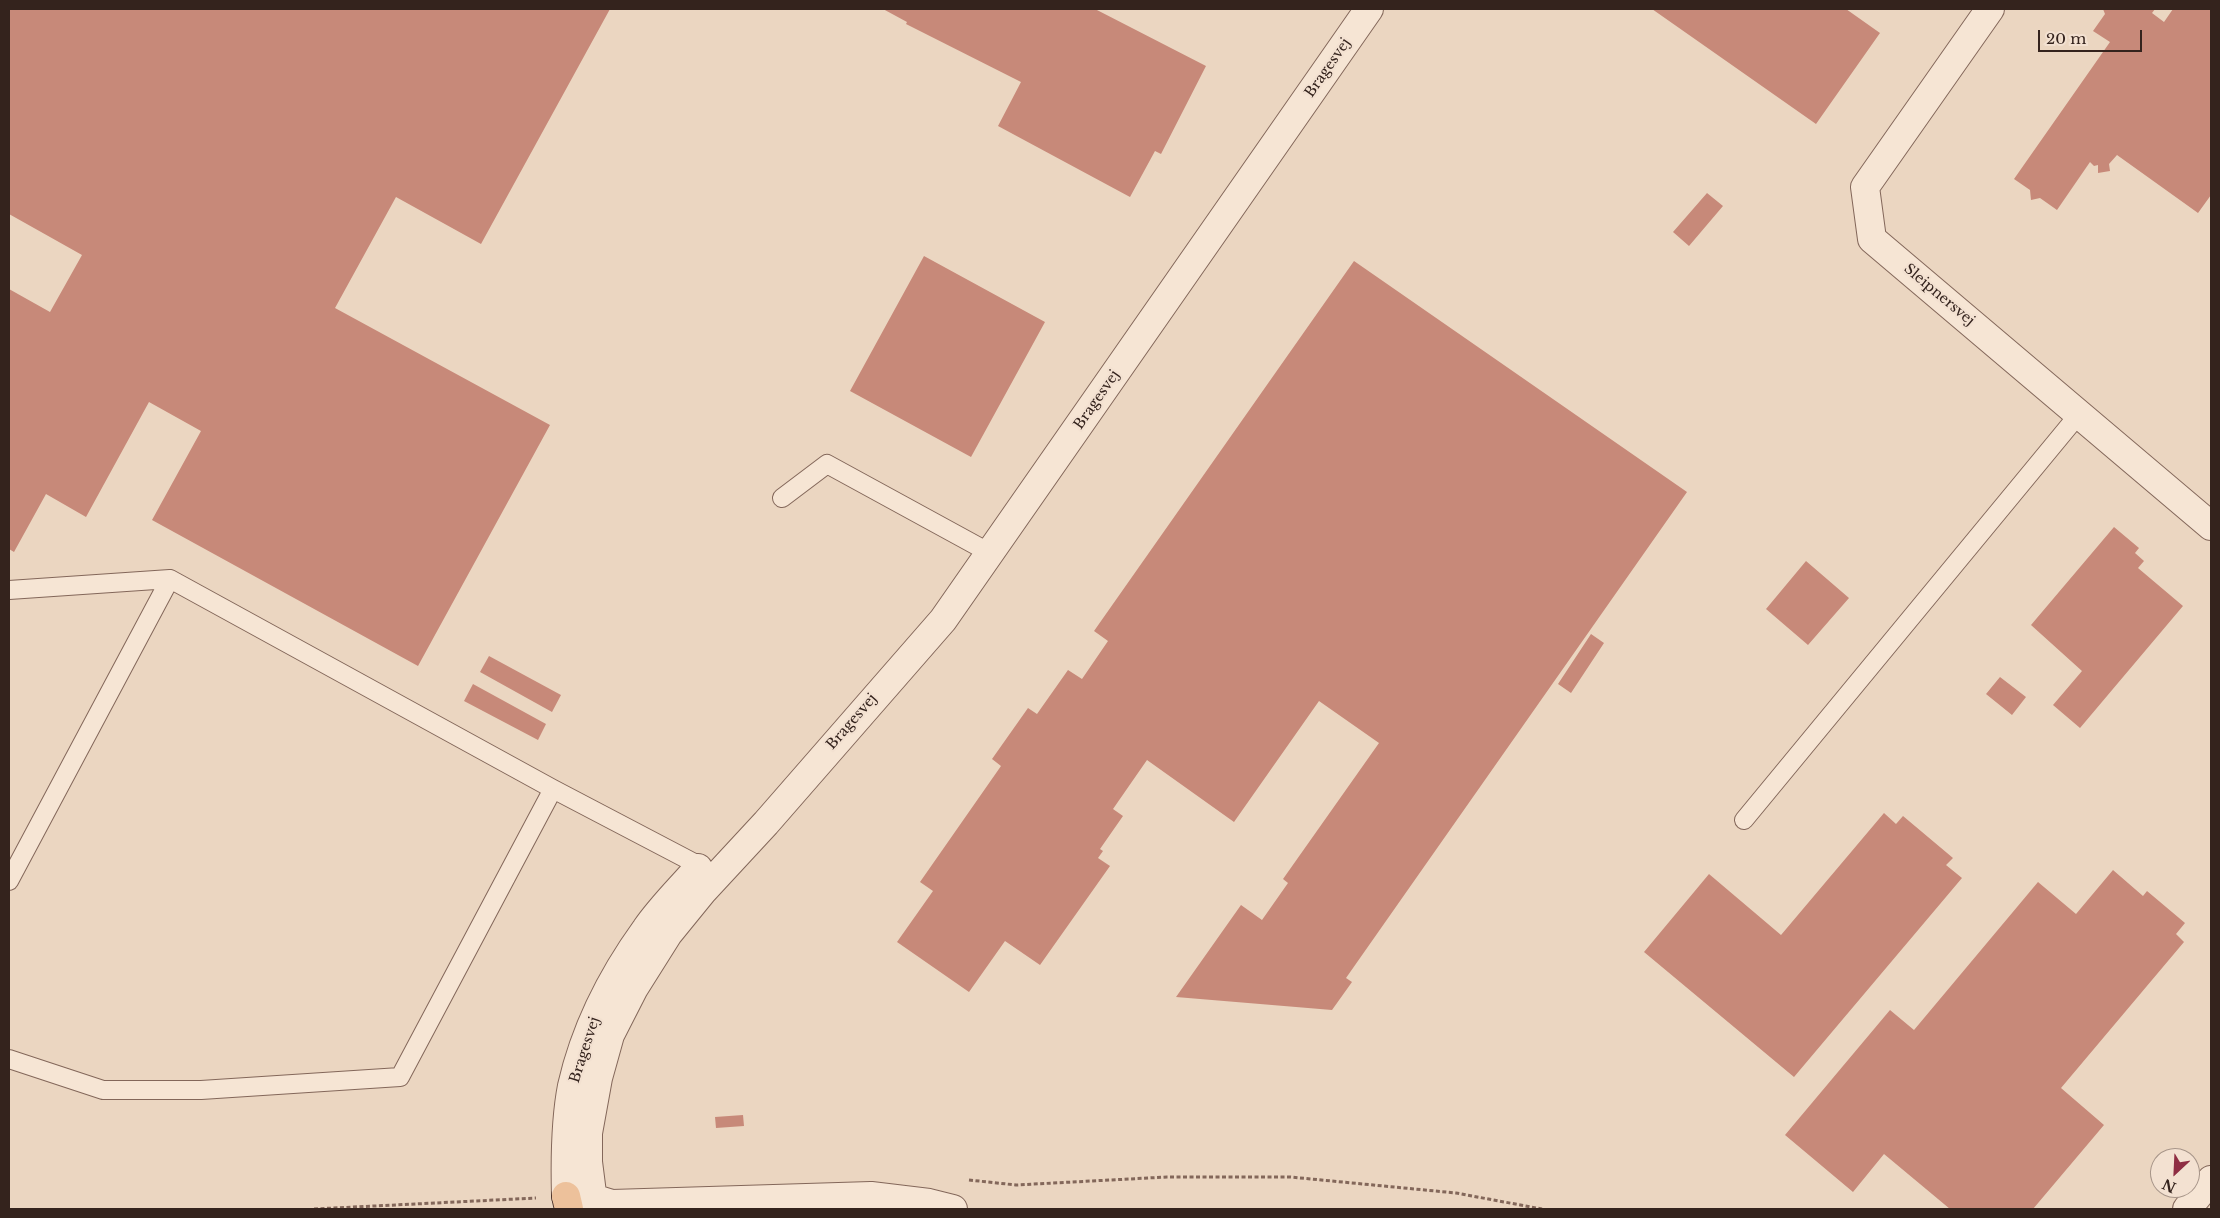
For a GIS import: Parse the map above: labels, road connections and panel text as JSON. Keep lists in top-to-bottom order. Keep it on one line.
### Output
{"streets":{"street":["Bragesvej","Sleipnersvej"]},"scale_bar":"20 m","north":"bottom left"}
